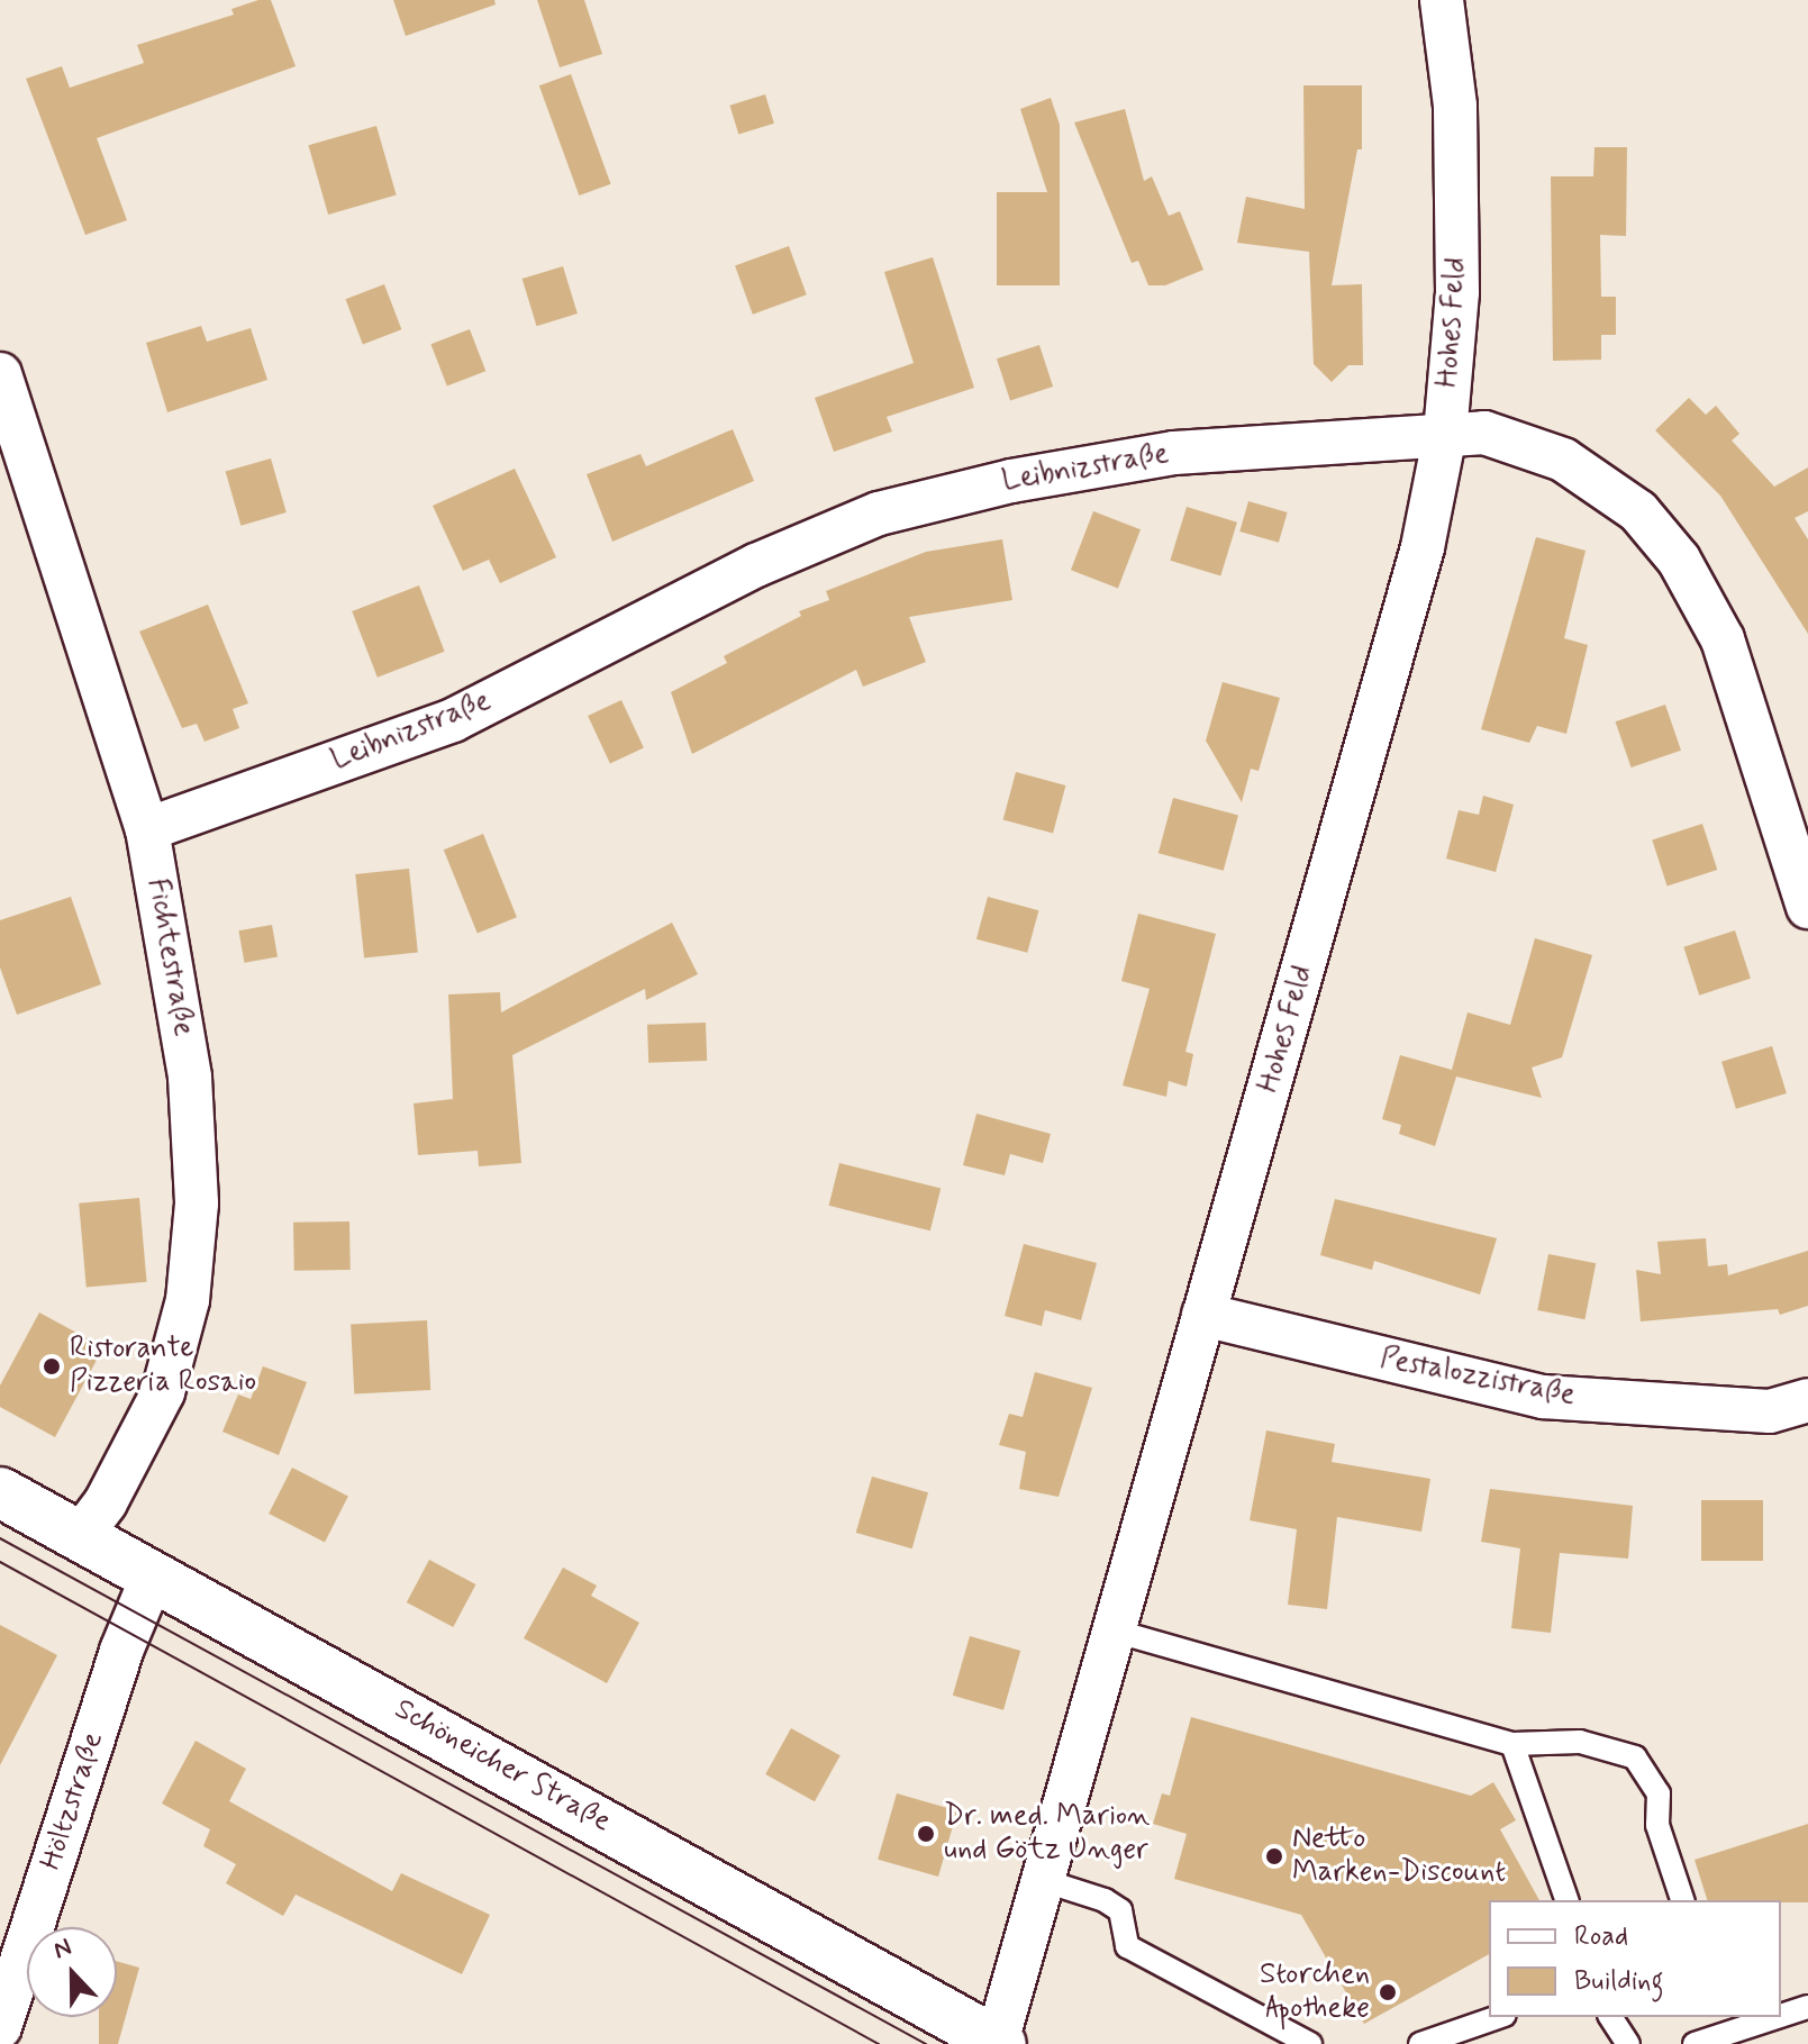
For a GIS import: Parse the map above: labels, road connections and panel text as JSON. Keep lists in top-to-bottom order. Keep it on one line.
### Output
{"streets":{"main road":["Schöneicher Straße"],"street":["Hohes Feld","Leibnizstraße","Fichtestraße","Pestalozzistraße","Höltzstraße"]},"crossings":[["Hohes Feld","Leibnizstraße"],["Hohes Feld","Pestalozzistraße"],["Hohes Feld","Schöneicher Straße"],["Leibnizstraße","Fichtestraße"],["Fichtestraße","Schöneicher Straße"],["Schöneicher Straße","Höltzstraße"]],"places":["Ristorante Pizzeria Rosaio","Dr. med. Marion und Götz Unger","Netto Marken-Discount","Storchen Apotheke"],"legend":["Road","Building"],"north":"top"}
